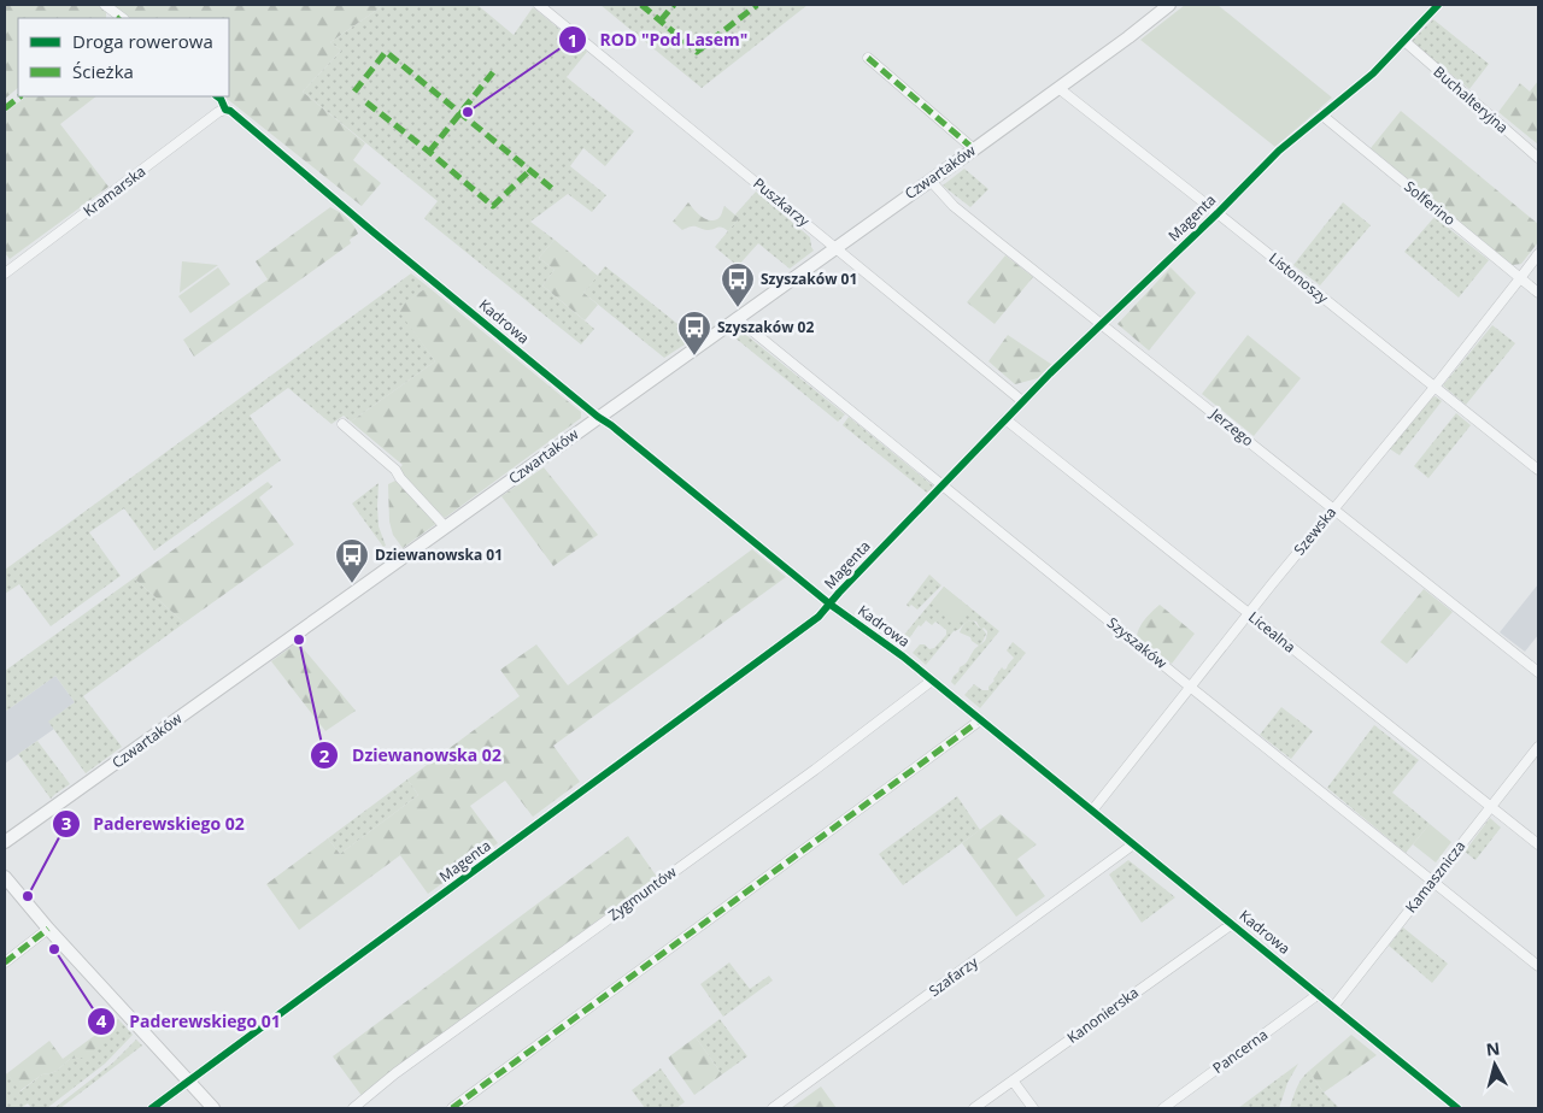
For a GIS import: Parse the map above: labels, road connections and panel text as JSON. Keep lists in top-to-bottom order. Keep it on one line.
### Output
{"streets":{"street":["Buchalteryjna","Czwartaków","Kramarska","Puszkarzy","Solferino","Magenta","Listonoszy","Kadrowa","Jerzego","Szewska","Licealna","Szyszaków","Kamasznicza","Zygmuntów","Szafarzy","Kanonierska","Pancerna"]},"crossings":[["Buchalteryjna","Magenta"],["Czwartaków","Puszkarzy"],["Czwartaków","Listonoszy"],["Czwartaków","Kadrowa"],["Czwartaków","Jerzego"],["Czwartaków","Szyszaków"],["Kramarska","Kadrowa"],["Puszkarzy","Magenta"],["Solferino","Magenta"],["Solferino","Szewska"],["Magenta","Listonoszy"],["Magenta","Kadrowa"],["Magenta","Jerzego"],["Magenta","Licealna"],["Magenta","Szyszaków"],["Listonoszy","Szewska"],["Kadrowa","Szewska"],["Kadrowa","Kamasznicza"],["Kadrowa","Zygmuntów"],["Kadrowa","Szafarzy"],["Kadrowa","Kanonierska"],["Kadrowa","Pancerna"],["Jerzego","Szewska"],["Szewska","Licealna"],["Szewska","Szyszaków"],["Licealna","Kamasznicza"],["Szyszaków","Kamasznicza"]],"places":{"other":["ROD \"Pod Lasem\"","Dziewanowska 02","Paderewskiego 02","Paderewskiego 01"],"bus stop":["Szyszaków 01","Szyszaków 02","Dziewanowska 01"]},"legend":["Droga rowerowa","Ścieżka"],"north":"top"}
